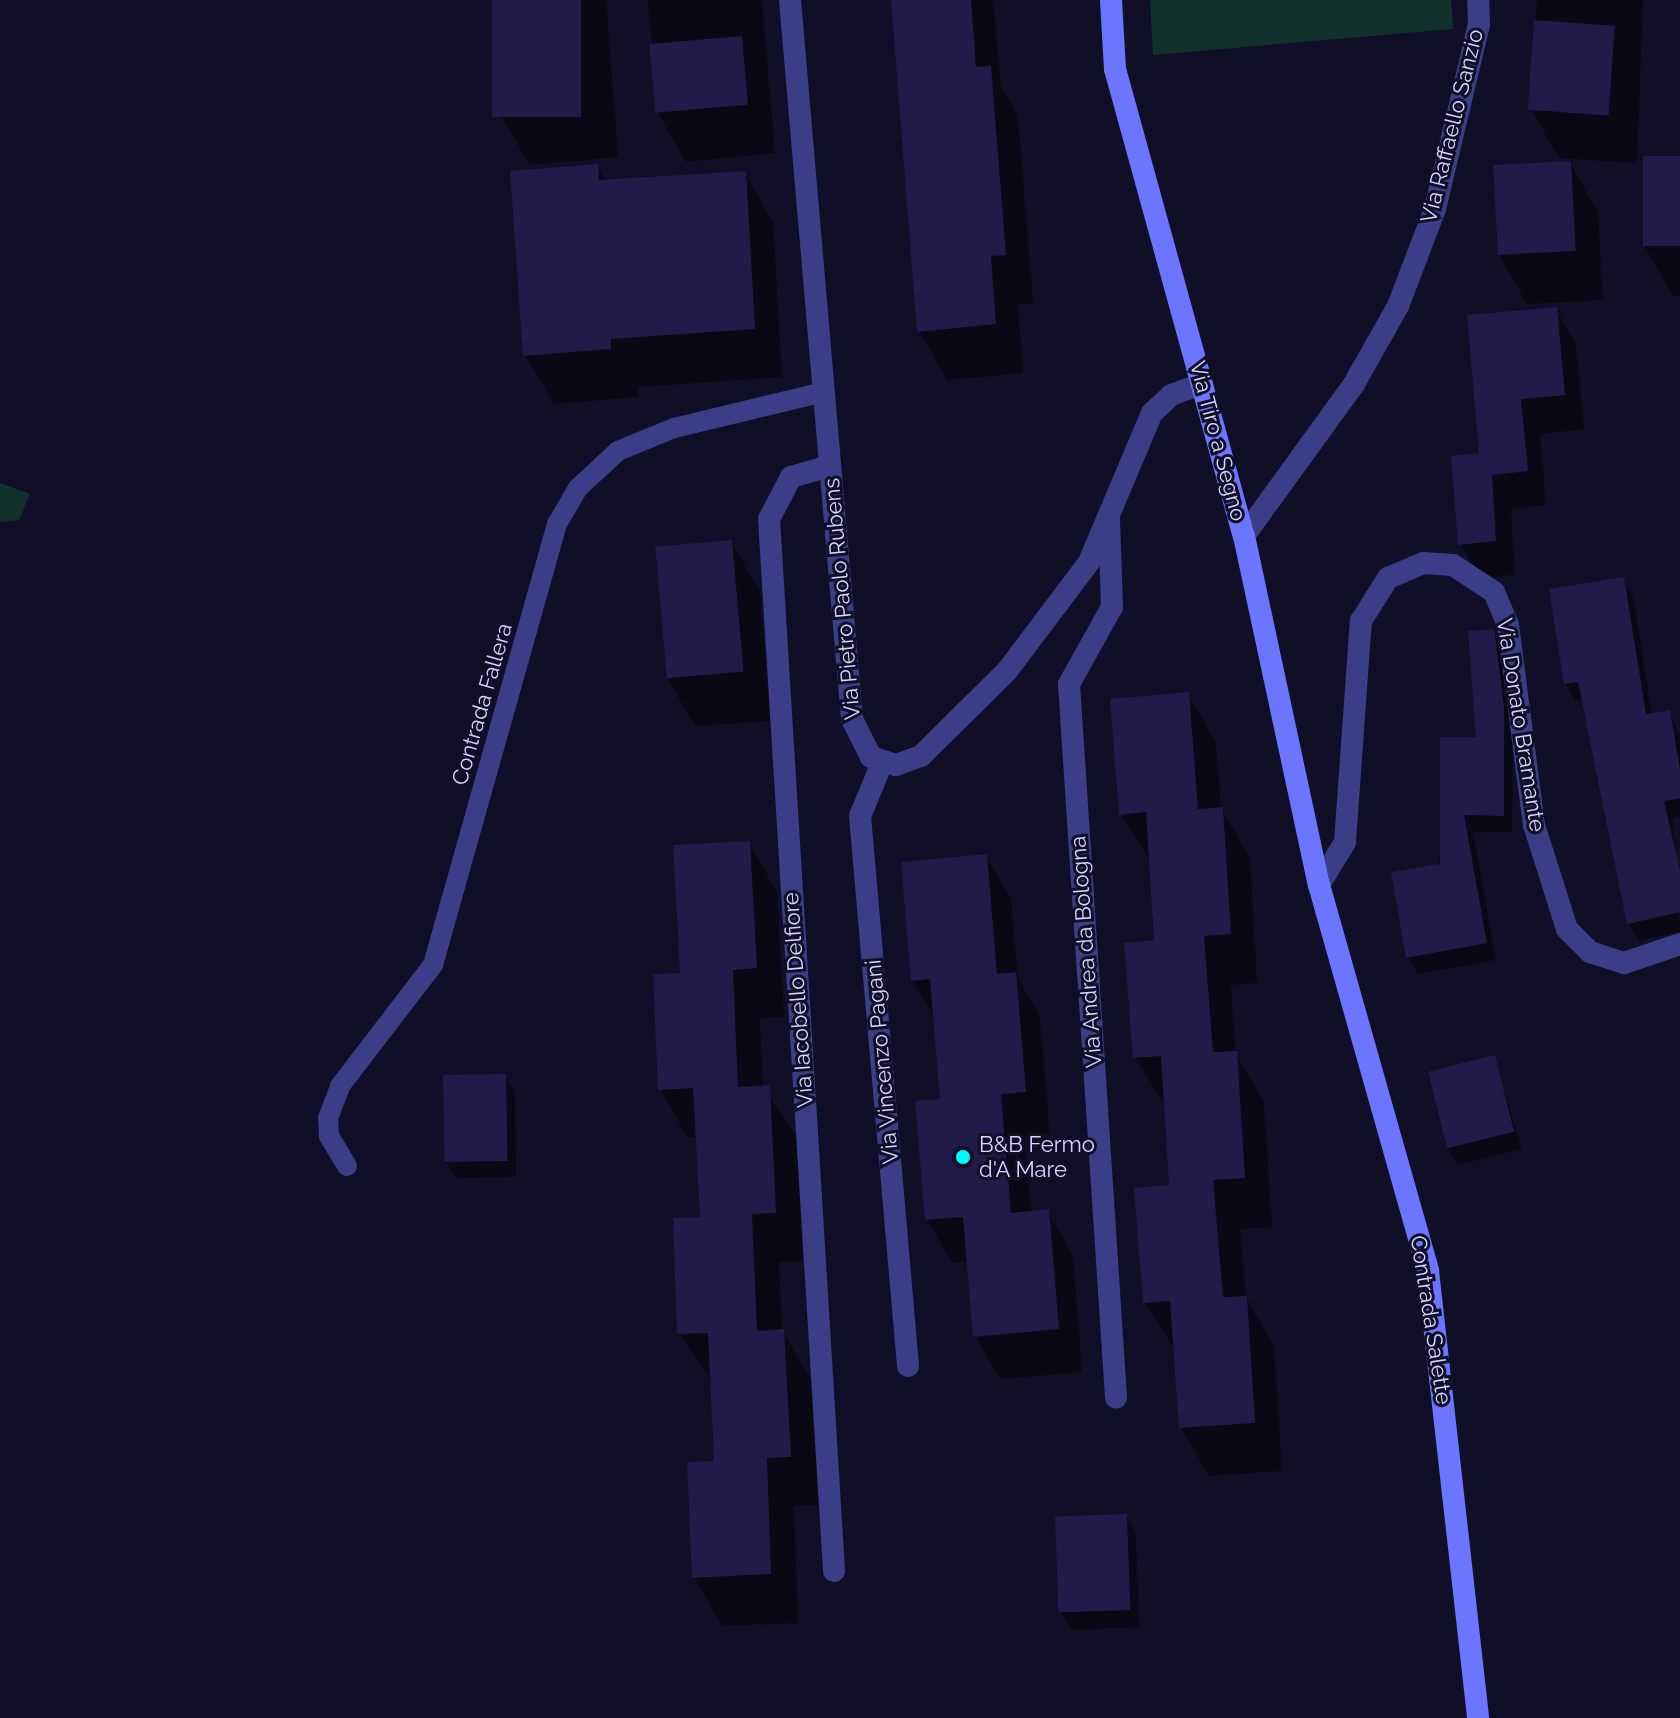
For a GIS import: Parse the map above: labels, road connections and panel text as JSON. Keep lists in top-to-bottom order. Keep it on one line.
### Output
{"streets":{"main road":["Via Tiro a Segno","Contrada Salette"],"street":["Via Raffaello Sanzio","Via Pietro Paolo Rubens","Via Donato Bramante","Via Andrea da Bologna","Via Iacobello Delfiore","Via Vincenzo Pagani"],"lane":["Contrada Fallera"]},"crossings":[["Via Raffaello Sanzio","Via Tiro a Segno"],["Via Tiro a Segno","Via Donato Bramante"],["Via Tiro a Segno","Contrada Salette"],["Via Pietro Paolo Rubens","Contrada Fallera"],["Via Pietro Paolo Rubens","Via Iacobello Delfiore"],["Via Pietro Paolo Rubens","Via Vincenzo Pagani"],["Via Donato Bramante","Contrada Salette"]],"places":["B&B Fermo d'A Mare"]}
